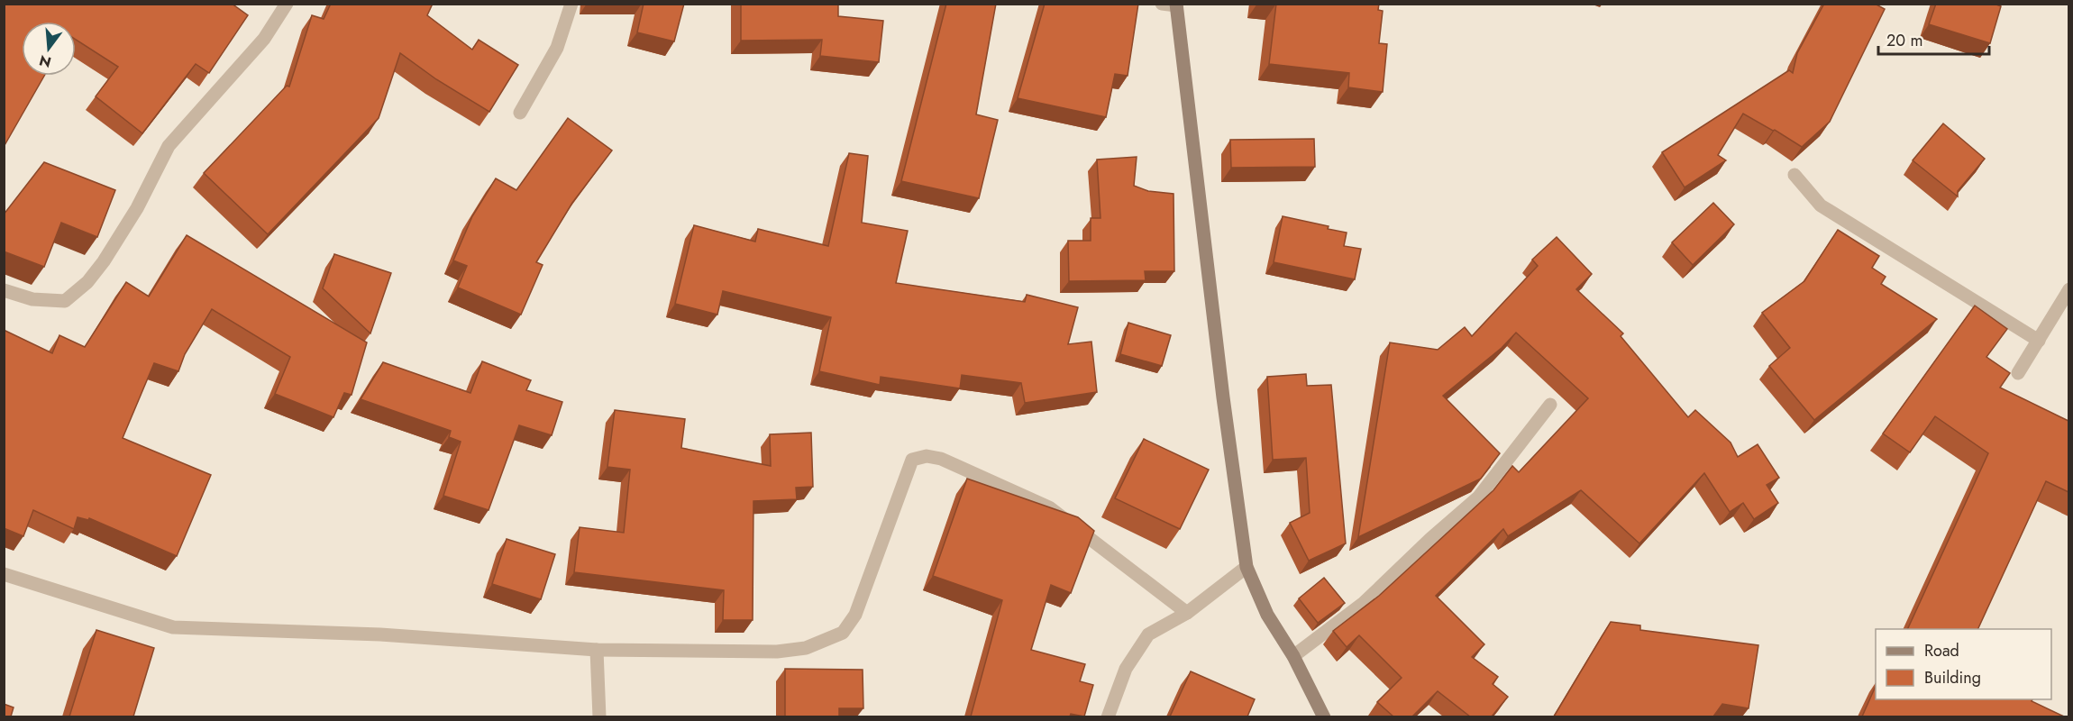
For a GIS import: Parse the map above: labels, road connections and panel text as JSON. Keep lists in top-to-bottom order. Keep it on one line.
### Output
{"legend":["Road","Building"],"scale_bar":"20 m","north":"bottom"}
